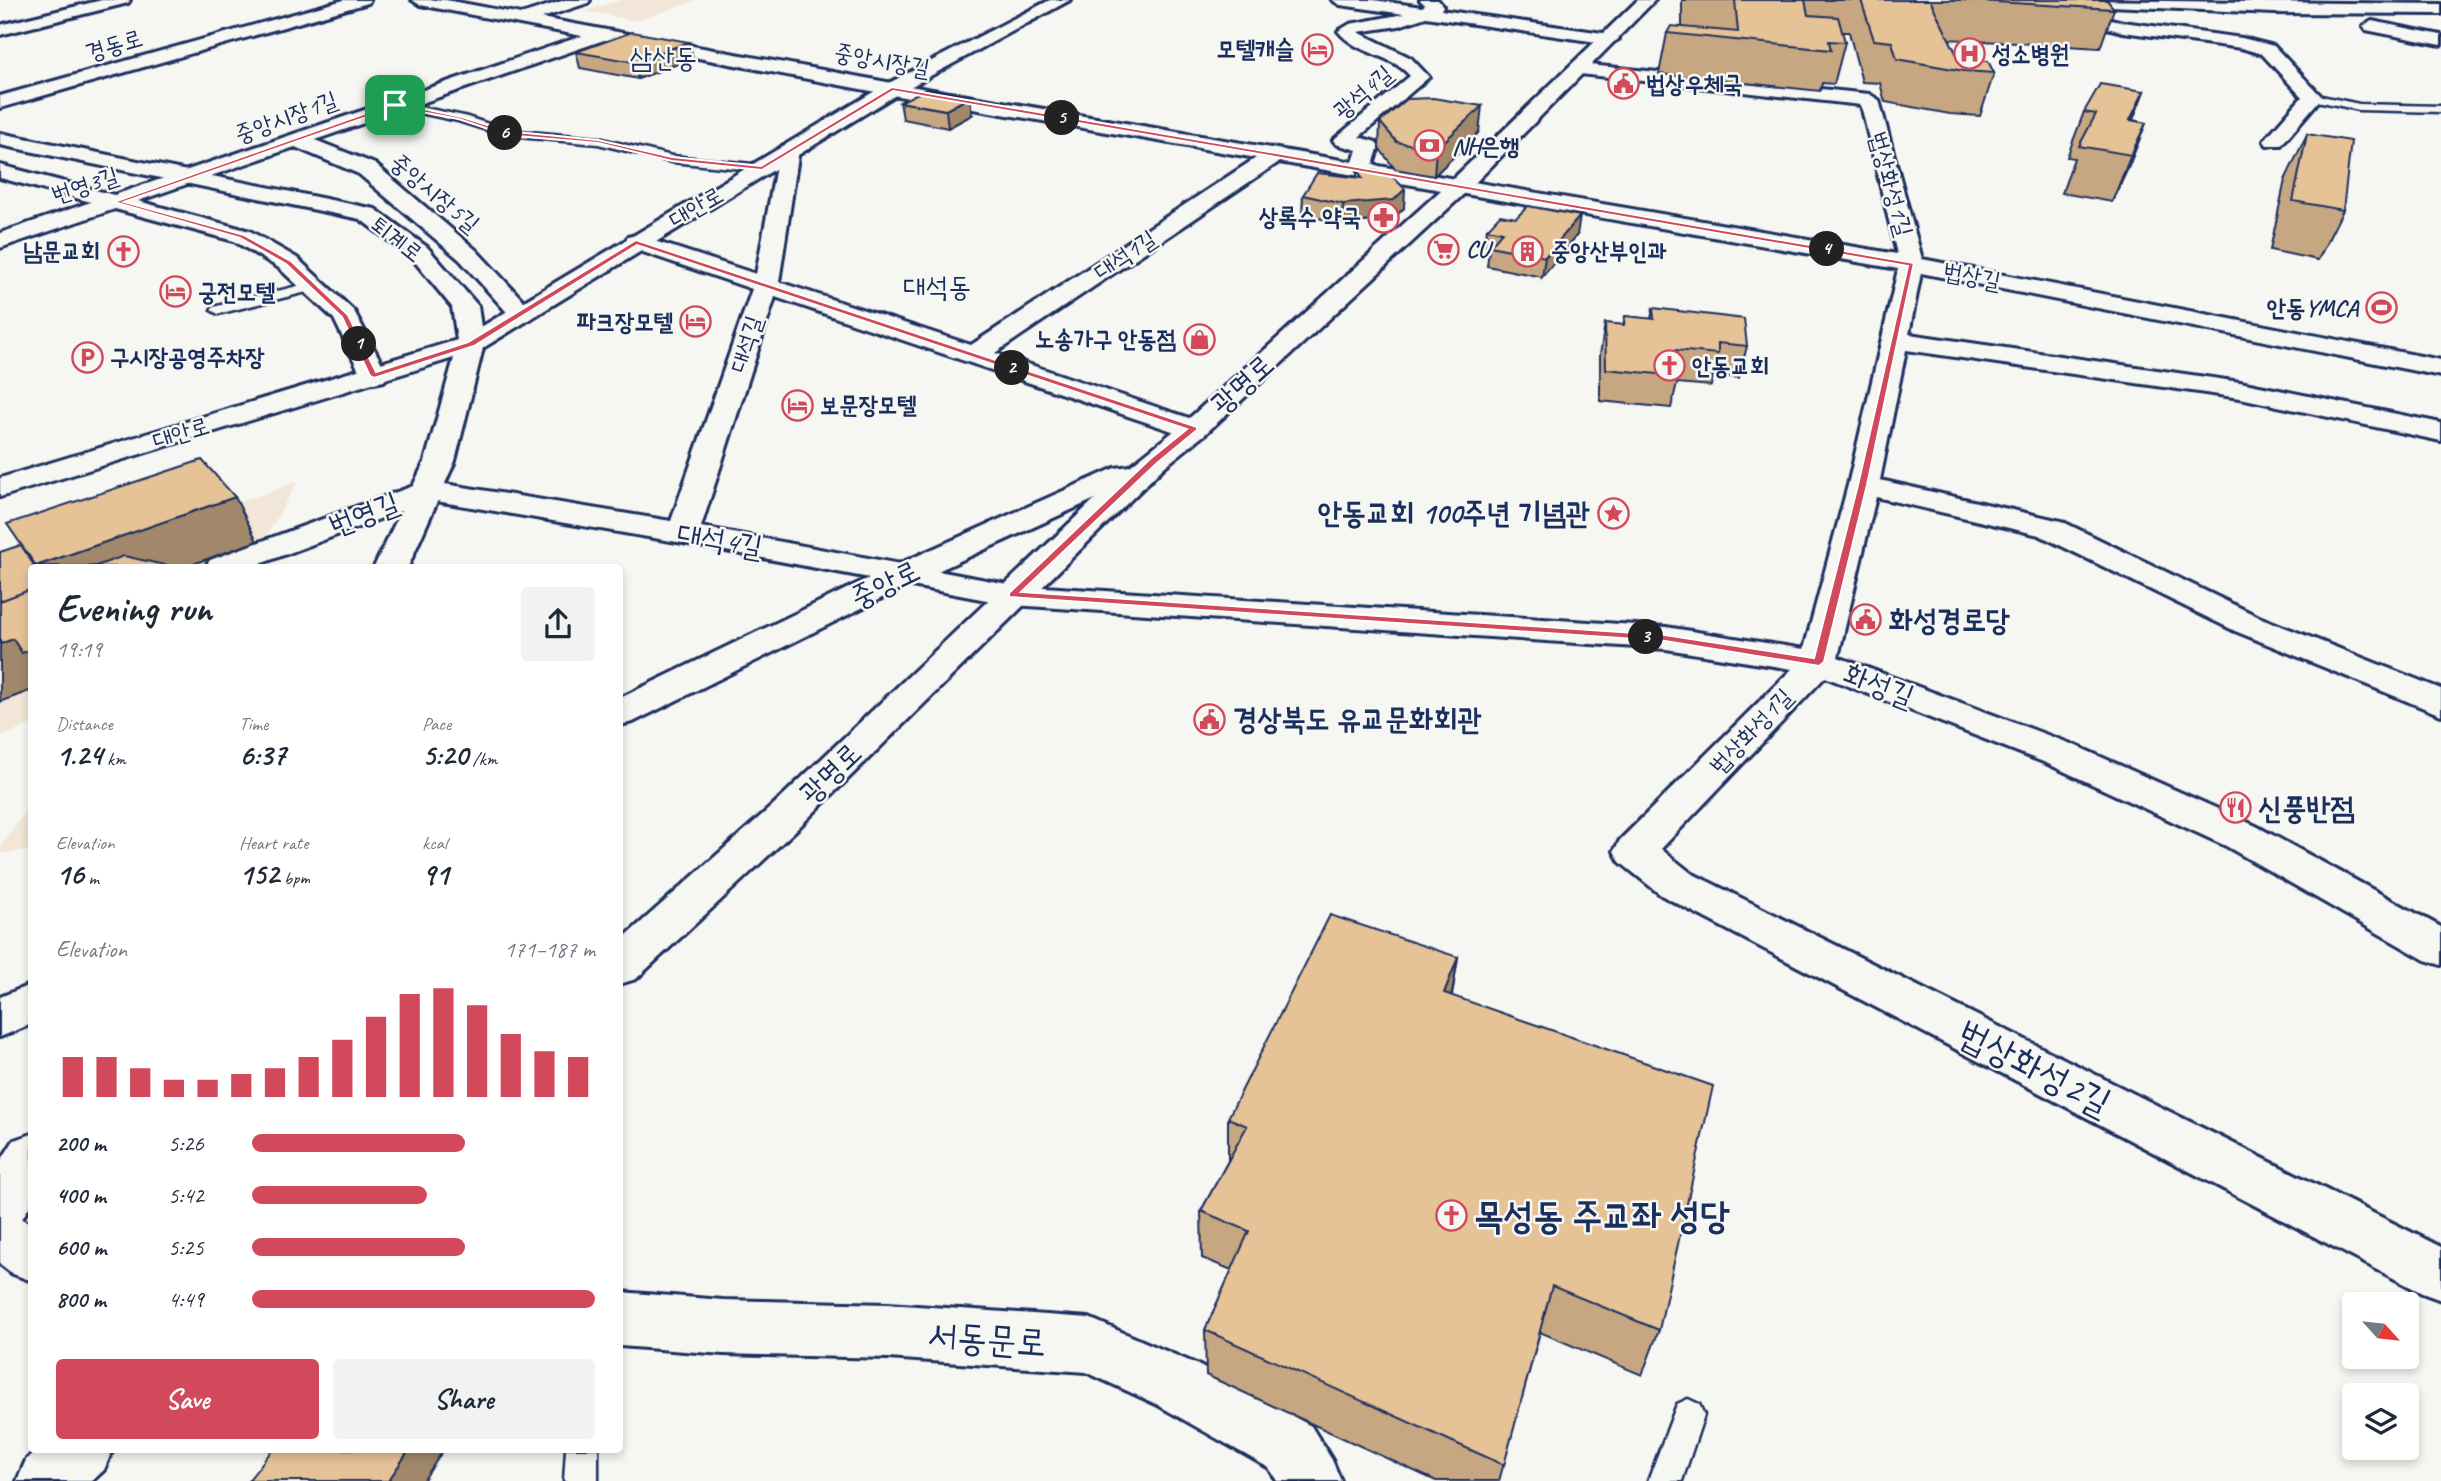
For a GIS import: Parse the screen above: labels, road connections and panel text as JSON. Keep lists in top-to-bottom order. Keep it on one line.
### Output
{"streets":{"street":["경동로","중앙시장길","광석4길","중앙시장1길","법상화성1길","번영3길","중앙시장5길","대안로","퇴계로","대석1길","법상길","대석길","광명로","번영길","대석4길","중앙로","화성길","법상화성2길","서동문로"]},"crossings":[["중앙시장길","광석4길"],["중앙시장길","중앙시장1길"],["중앙시장길","대안로"],["중앙시장길","대석1길"],["중앙시장길","법상길"],["중앙시장길","광명로"],["중앙시장1길","번영3길"],["중앙시장1길","중앙시장5길"],["중앙시장1길","퇴계로"],["법상화성1길","법상길"],["법상화성1길","광명로"],["법상화성1길","화성길"],["법상화성1길","법상화성2길"],["번영3길","퇴계로"],["중앙시장5길","대안로"],["대안로","퇴계로"],["대안로","대석길"],["퇴계로","번영길"],["퇴계로","대석4길"],["법상길","광명로"],["대석길","대석4길"],["광명로","대석4길"],["광명로","중앙로"],["광명로","화성길"],["번영길","대석4길"],["대석4길","중앙로"],["대석4길","화성길"]],"districts":["삼산동","대석동"],"places":{"hotel":["모텔캐슬","궁전모텔","파크장모텔","보문장모텔"],"hospital":["성소병원"],"public building":["법상우체국","화성경로당","경상북도 유교문화회관"],"bank":["NH은행"],"pharmacy":["상록수 약국"],"supermarket":["CU"],"church":["남문교회","안동교회","목성동 주교좌 성당"],"building":["중앙산부인과"],"sports":["안동YMCA"],"shop":["노송가구 안동점"],"parking":["구시장공영주차장"],"place":["안동교회 100주년 기념관"],"restaurant":["신풍반점"]},"north":"bottom right","page":{"pins":["5","6","4","1","2","3"],"heading":["Evening run","19:19"],"stats":[["Distance","1.24 km"],["Time","6:37"],["Pace","5:20 /km"],["Elevation","16 m"],["Heart rate","152 bpm"],["kcal","91"]],"chart":["Elevation","171–187 m"],"list":[{"name":"200 m","note":"5:26"},{"name":"400 m","note":"5:42"},{"name":"600 m","note":"5:25"},{"name":"800 m","note":"4:49"}],"buttons":["Save","Share"]}}
